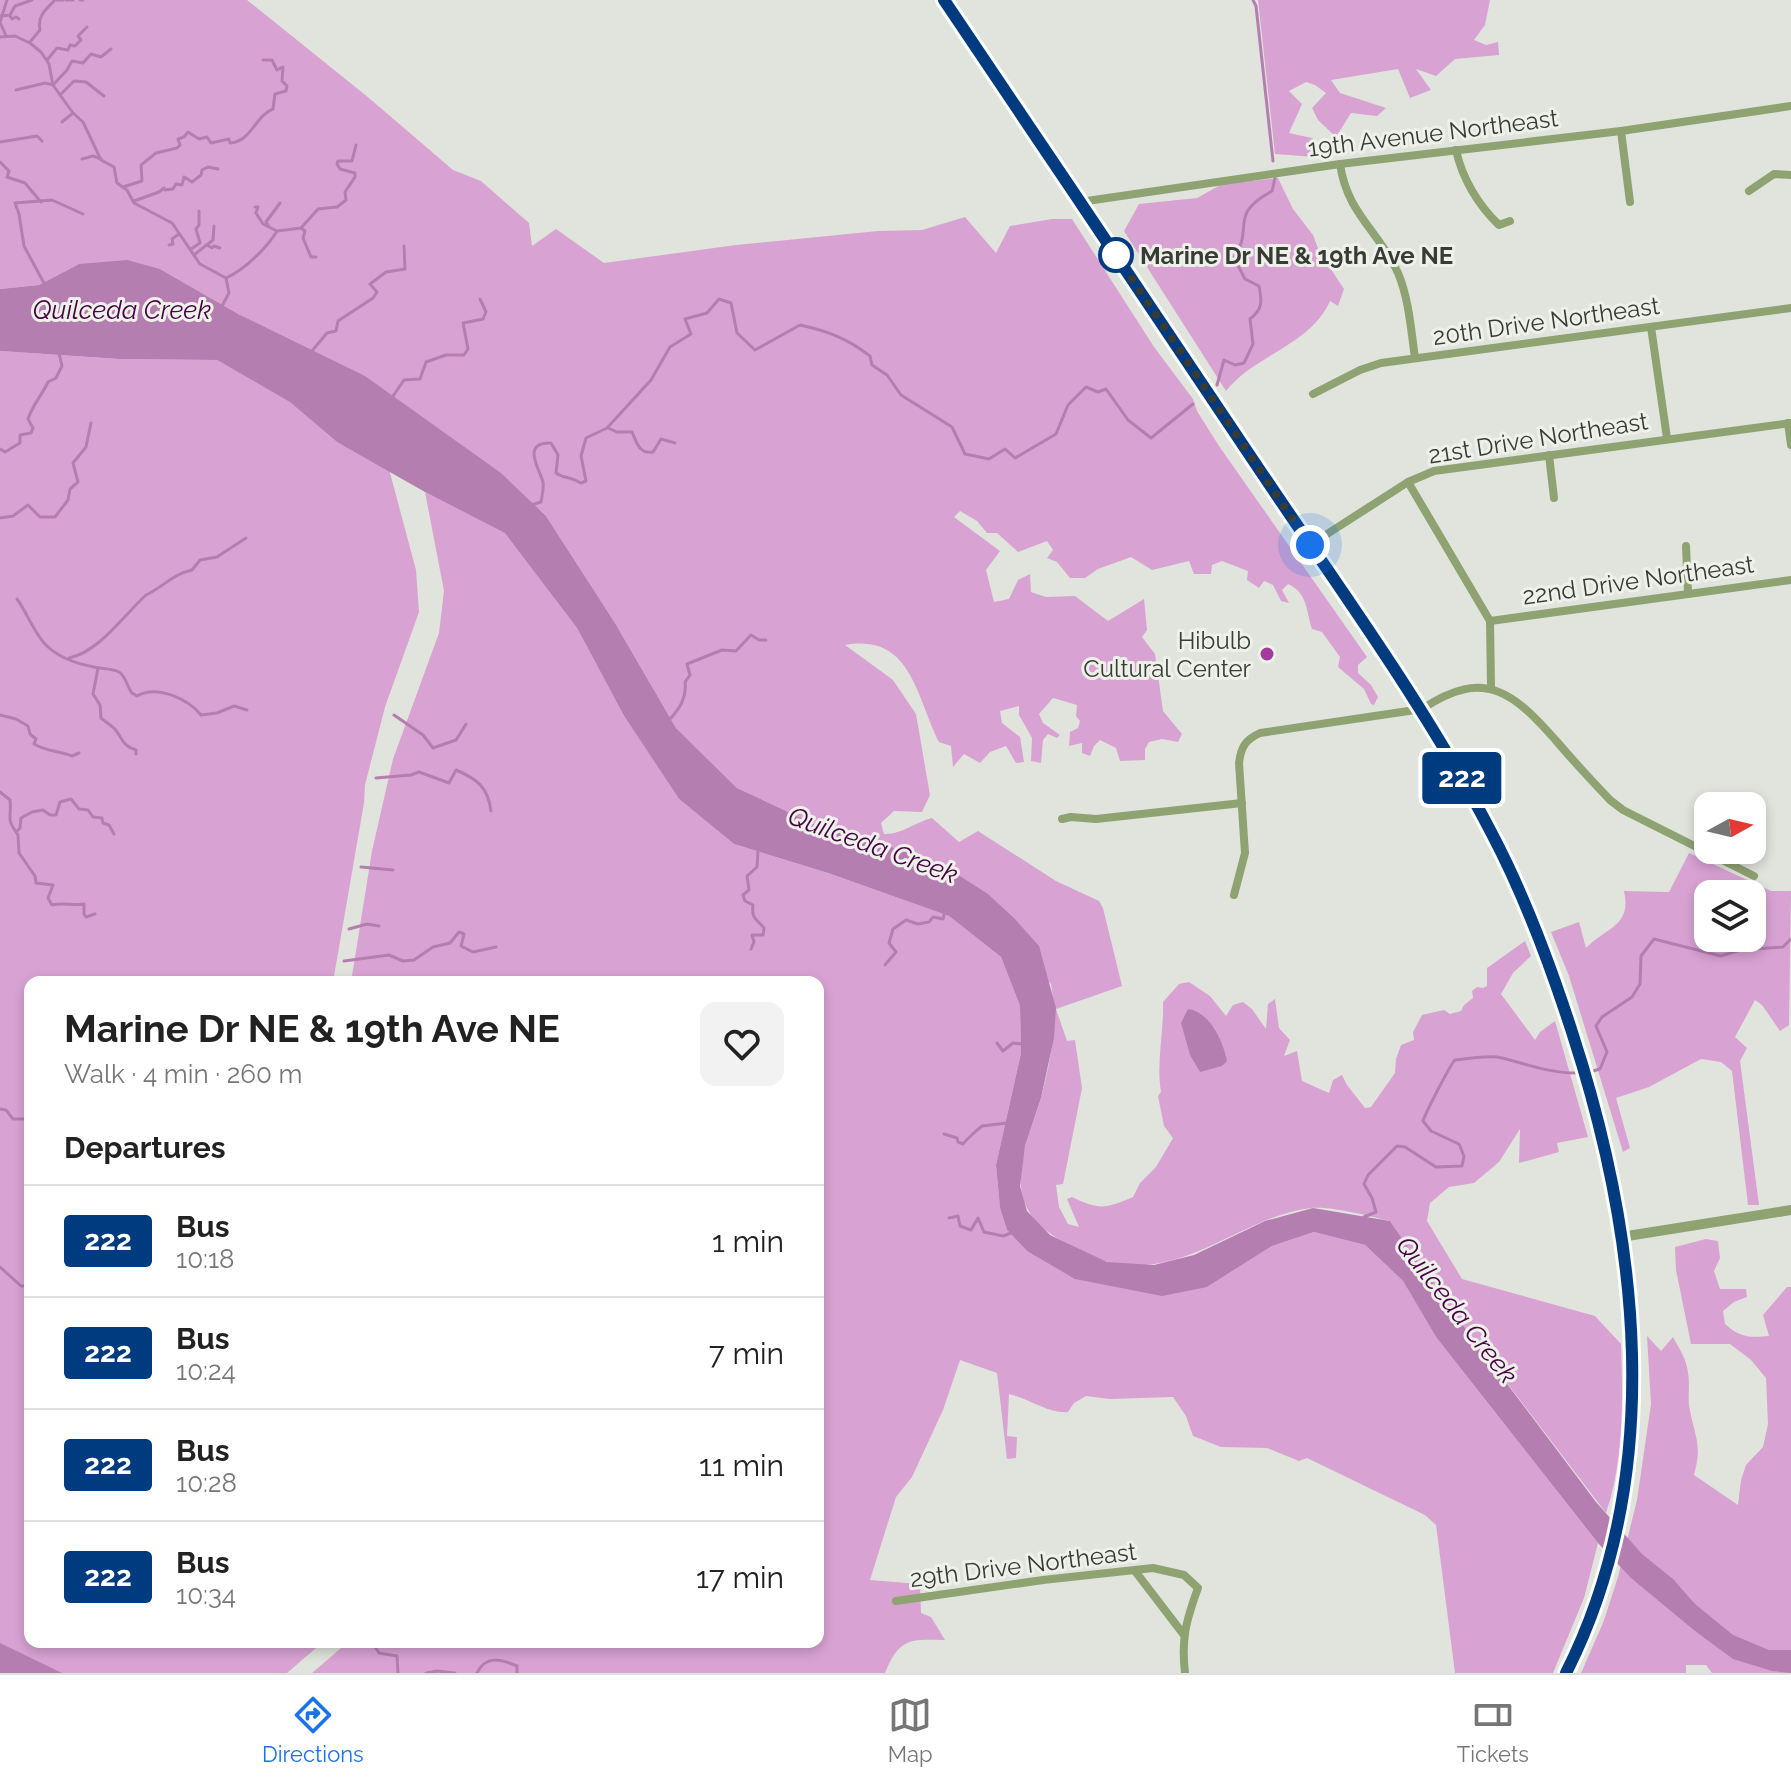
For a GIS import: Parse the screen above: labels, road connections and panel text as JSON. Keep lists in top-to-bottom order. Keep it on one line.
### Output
{"streets":{"street":["19th Avenue Northeast","20th Drive Northeast","21st Drive Northeast","22nd Drive Northeast","29th Drive Northeast"]},"water":["Quilceda Creek"],"places":["Marine Dr NE & 19th Ave NE","Hibulb Cultural Center"],"lines":["bus line 222"],"north":"right","page":{"on_map":"222","heading":[["Marine Dr NE & 19th Ave NE","Walk · 4 min · 260 m"],"Departures"],"list":[{"mark":"222","name":"Bus","note":"10:18","value":"1 min"},{"mark":"222","name":"Bus","note":"10:24","value":"7 min"},{"mark":"222","name":"Bus","note":"10:28","value":"11 min"},{"mark":"222","name":"Bus","note":"10:34","value":"17 min"}],"tabs":["Directions","Map","Tickets"]}}
